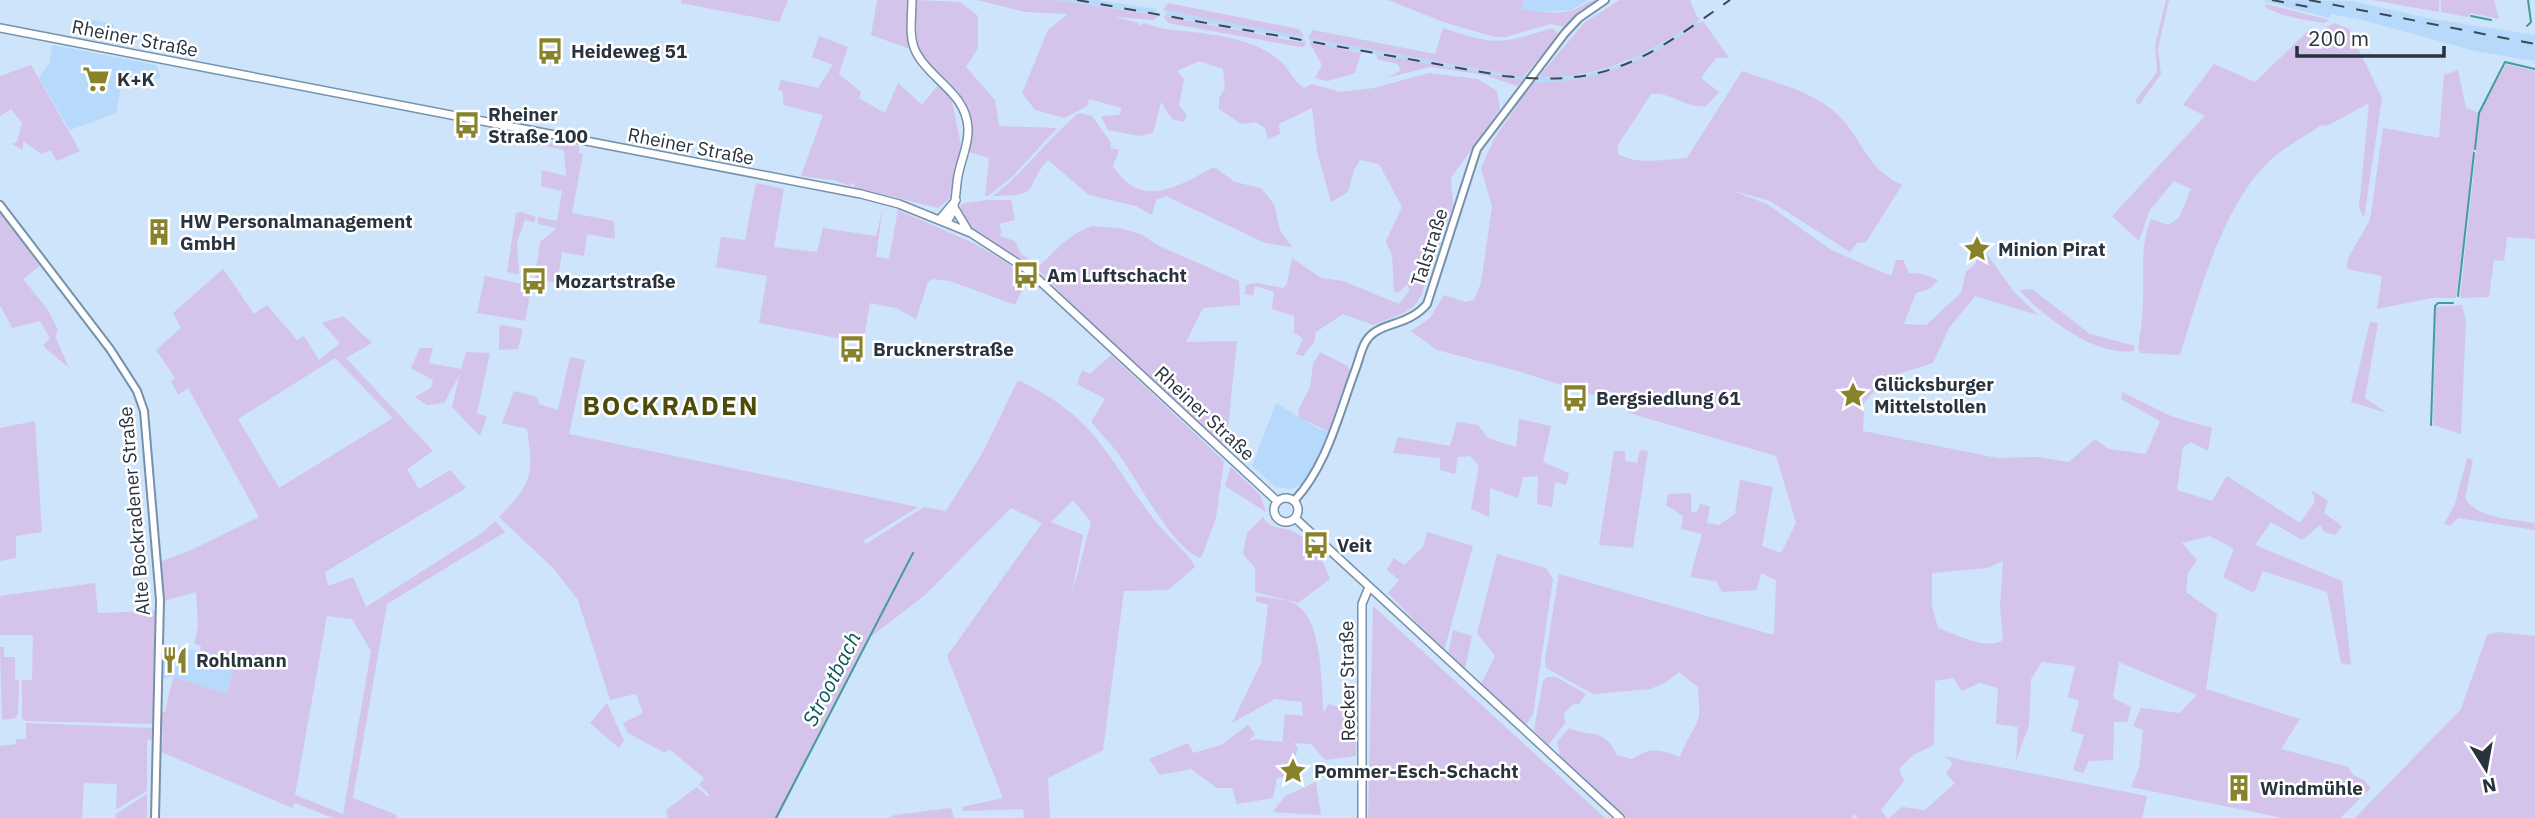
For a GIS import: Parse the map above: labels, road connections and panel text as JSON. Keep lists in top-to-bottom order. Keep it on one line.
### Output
{"streets":{"main road":["Rheiner Straße","Recker Straße"],"street":["Talstraße","Alte Bockradener Straße"]},"crossings":[["Rheiner Straße","Talstraße"]],"districts":["BOCKRADEN"],"water":["Strootbach"],"places":{"bus stop":["Heideweg 51","Rheiner Straße 100","Am Luftschacht","Mozartstraße","Brucknerstraße","Bergsiedlung 61","Veit"],"supermarket":["K+K"],"building":["HW Personalmanagement GmbH","Windmühle"],"place":["Minion Pirat","Glücksburger Mittelstollen","Pommer-Esch-Schacht"],"restaurant":["Rohlmann"]},"scale_bar":"200 m","north":"bottom"}
